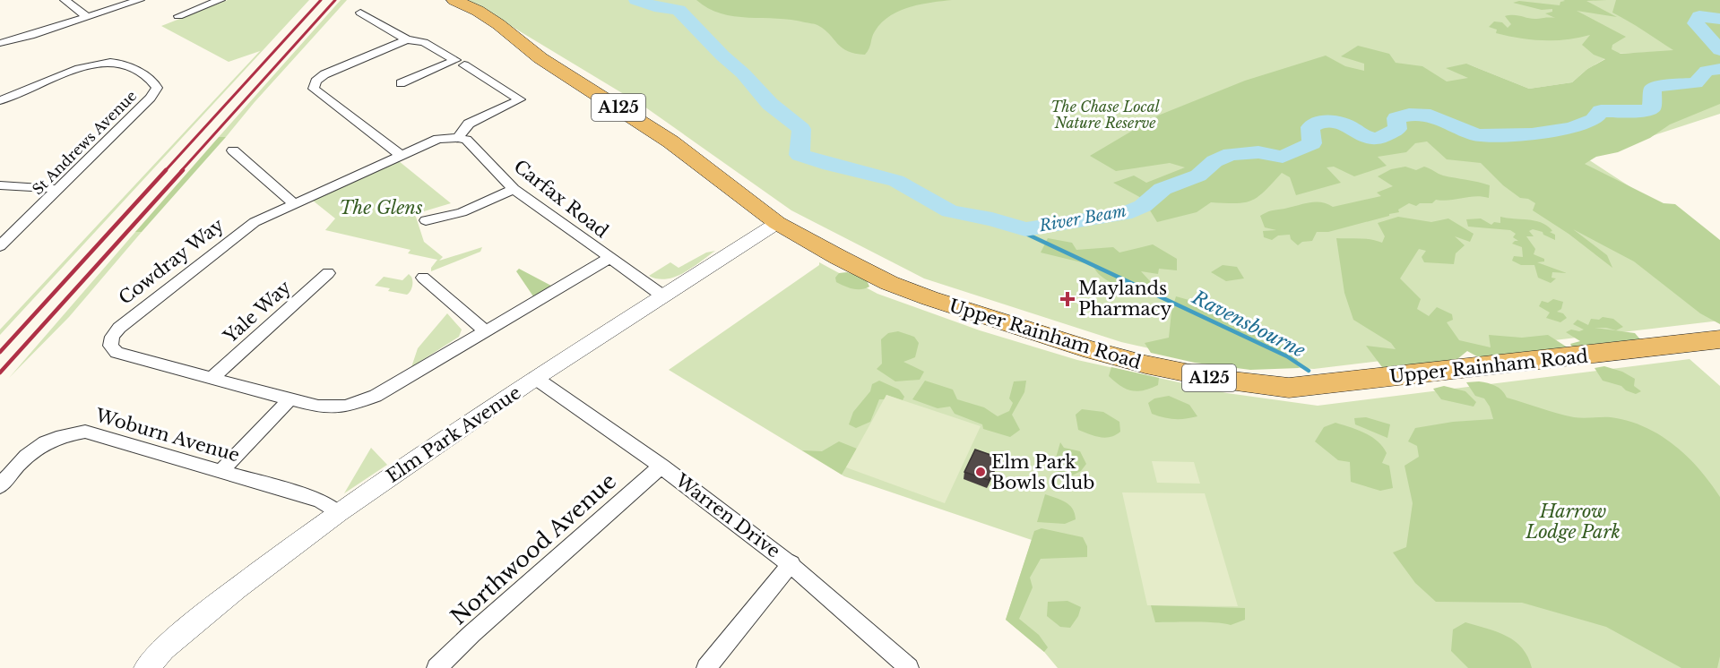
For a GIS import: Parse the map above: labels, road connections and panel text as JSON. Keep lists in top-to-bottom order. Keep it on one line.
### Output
{"streets":{"main road":["A125","Upper Rainham Road"],"street":["St Andrews Avenue","Carfax Road","Cowdray Way","Yale Way","Elm Park Avenue","Woburn Avenue","Warren Drive","Northwood Avenue"]},"crossings":[["Carfax Road","Cowdray Way"],["Carfax Road","Elm Park Avenue"],["Cowdray Way","Yale Way"],["Upper Rainham Road","Elm Park Avenue"],["Elm Park Avenue","Woburn Avenue"],["Elm Park Avenue","Warren Drive"],["Warren Drive","Northwood Avenue"]],"water":["River Beam","Ravensbourne"],"parks":["The Chase Local Nature Reserve","The Glens","Harrow Lodge Park"],"places":{"health":["Maylands Pharmacy"],"other":["Elm Park Bowls Club"]}}
